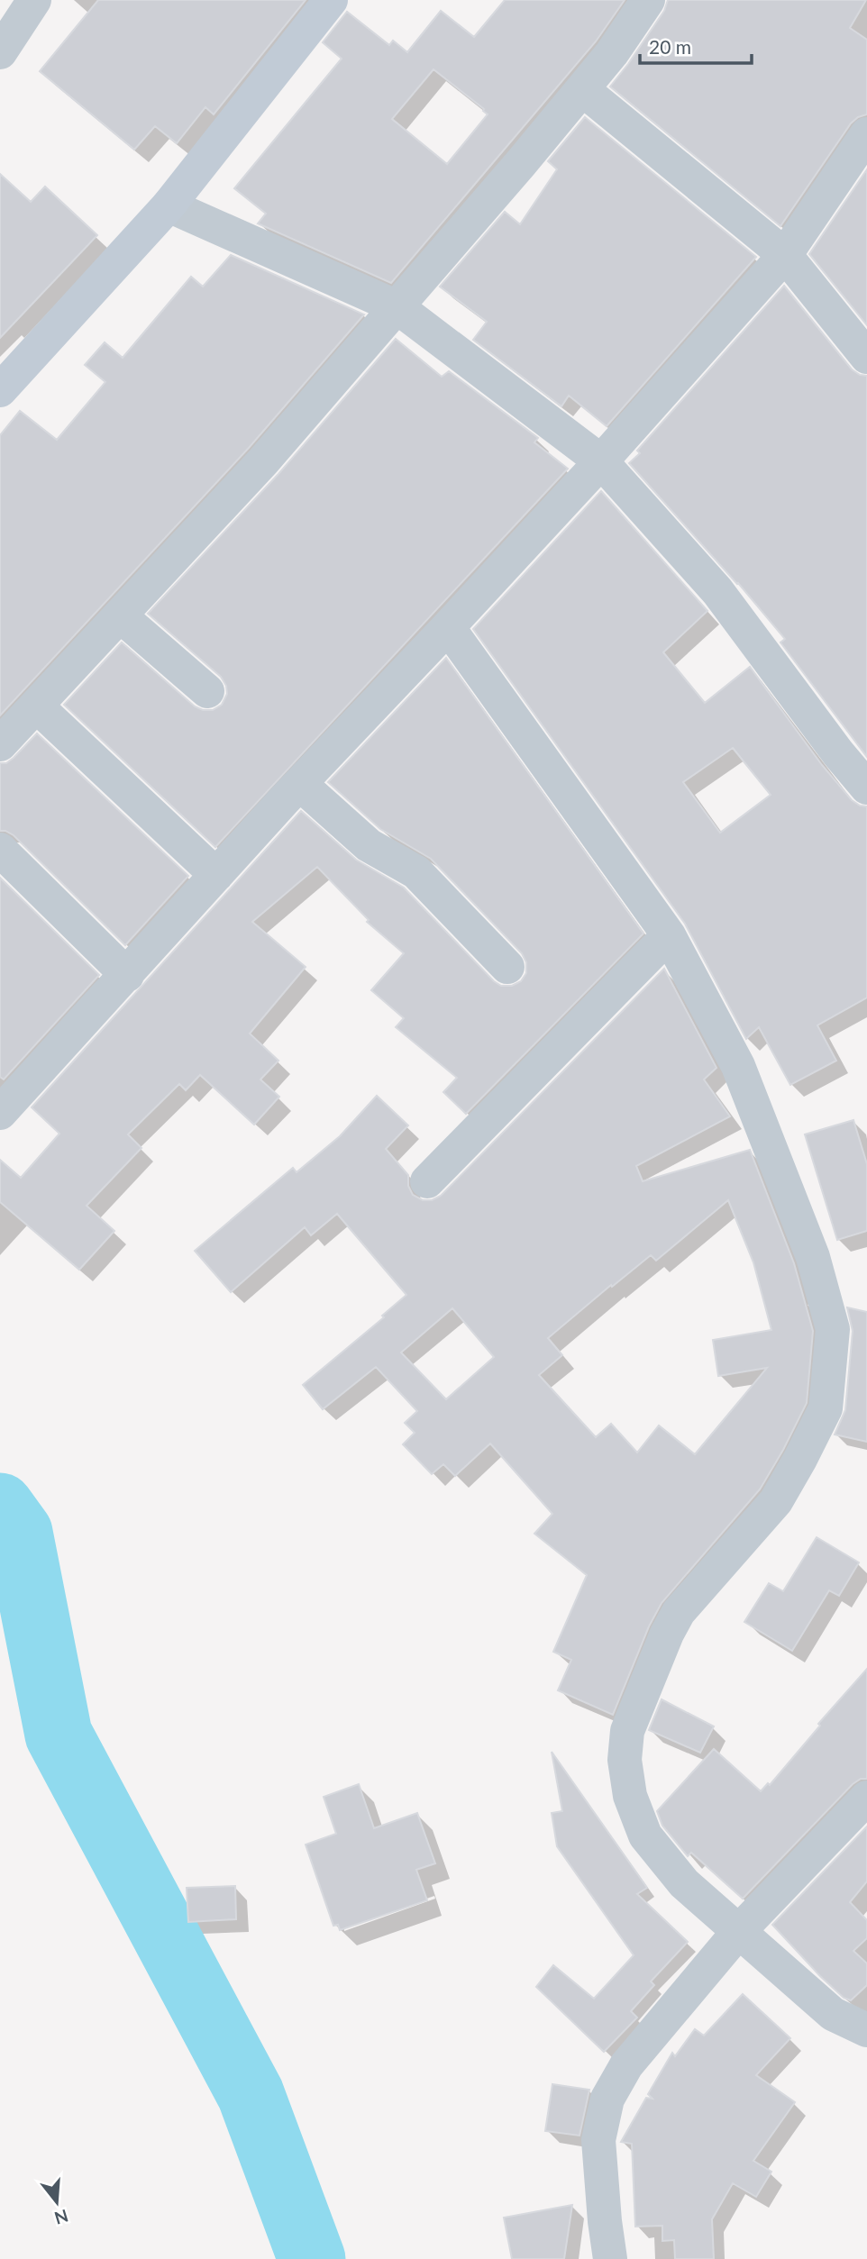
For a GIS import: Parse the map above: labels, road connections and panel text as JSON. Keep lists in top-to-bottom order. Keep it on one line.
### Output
{"scale_bar":"20 m","north":"bottom"}
